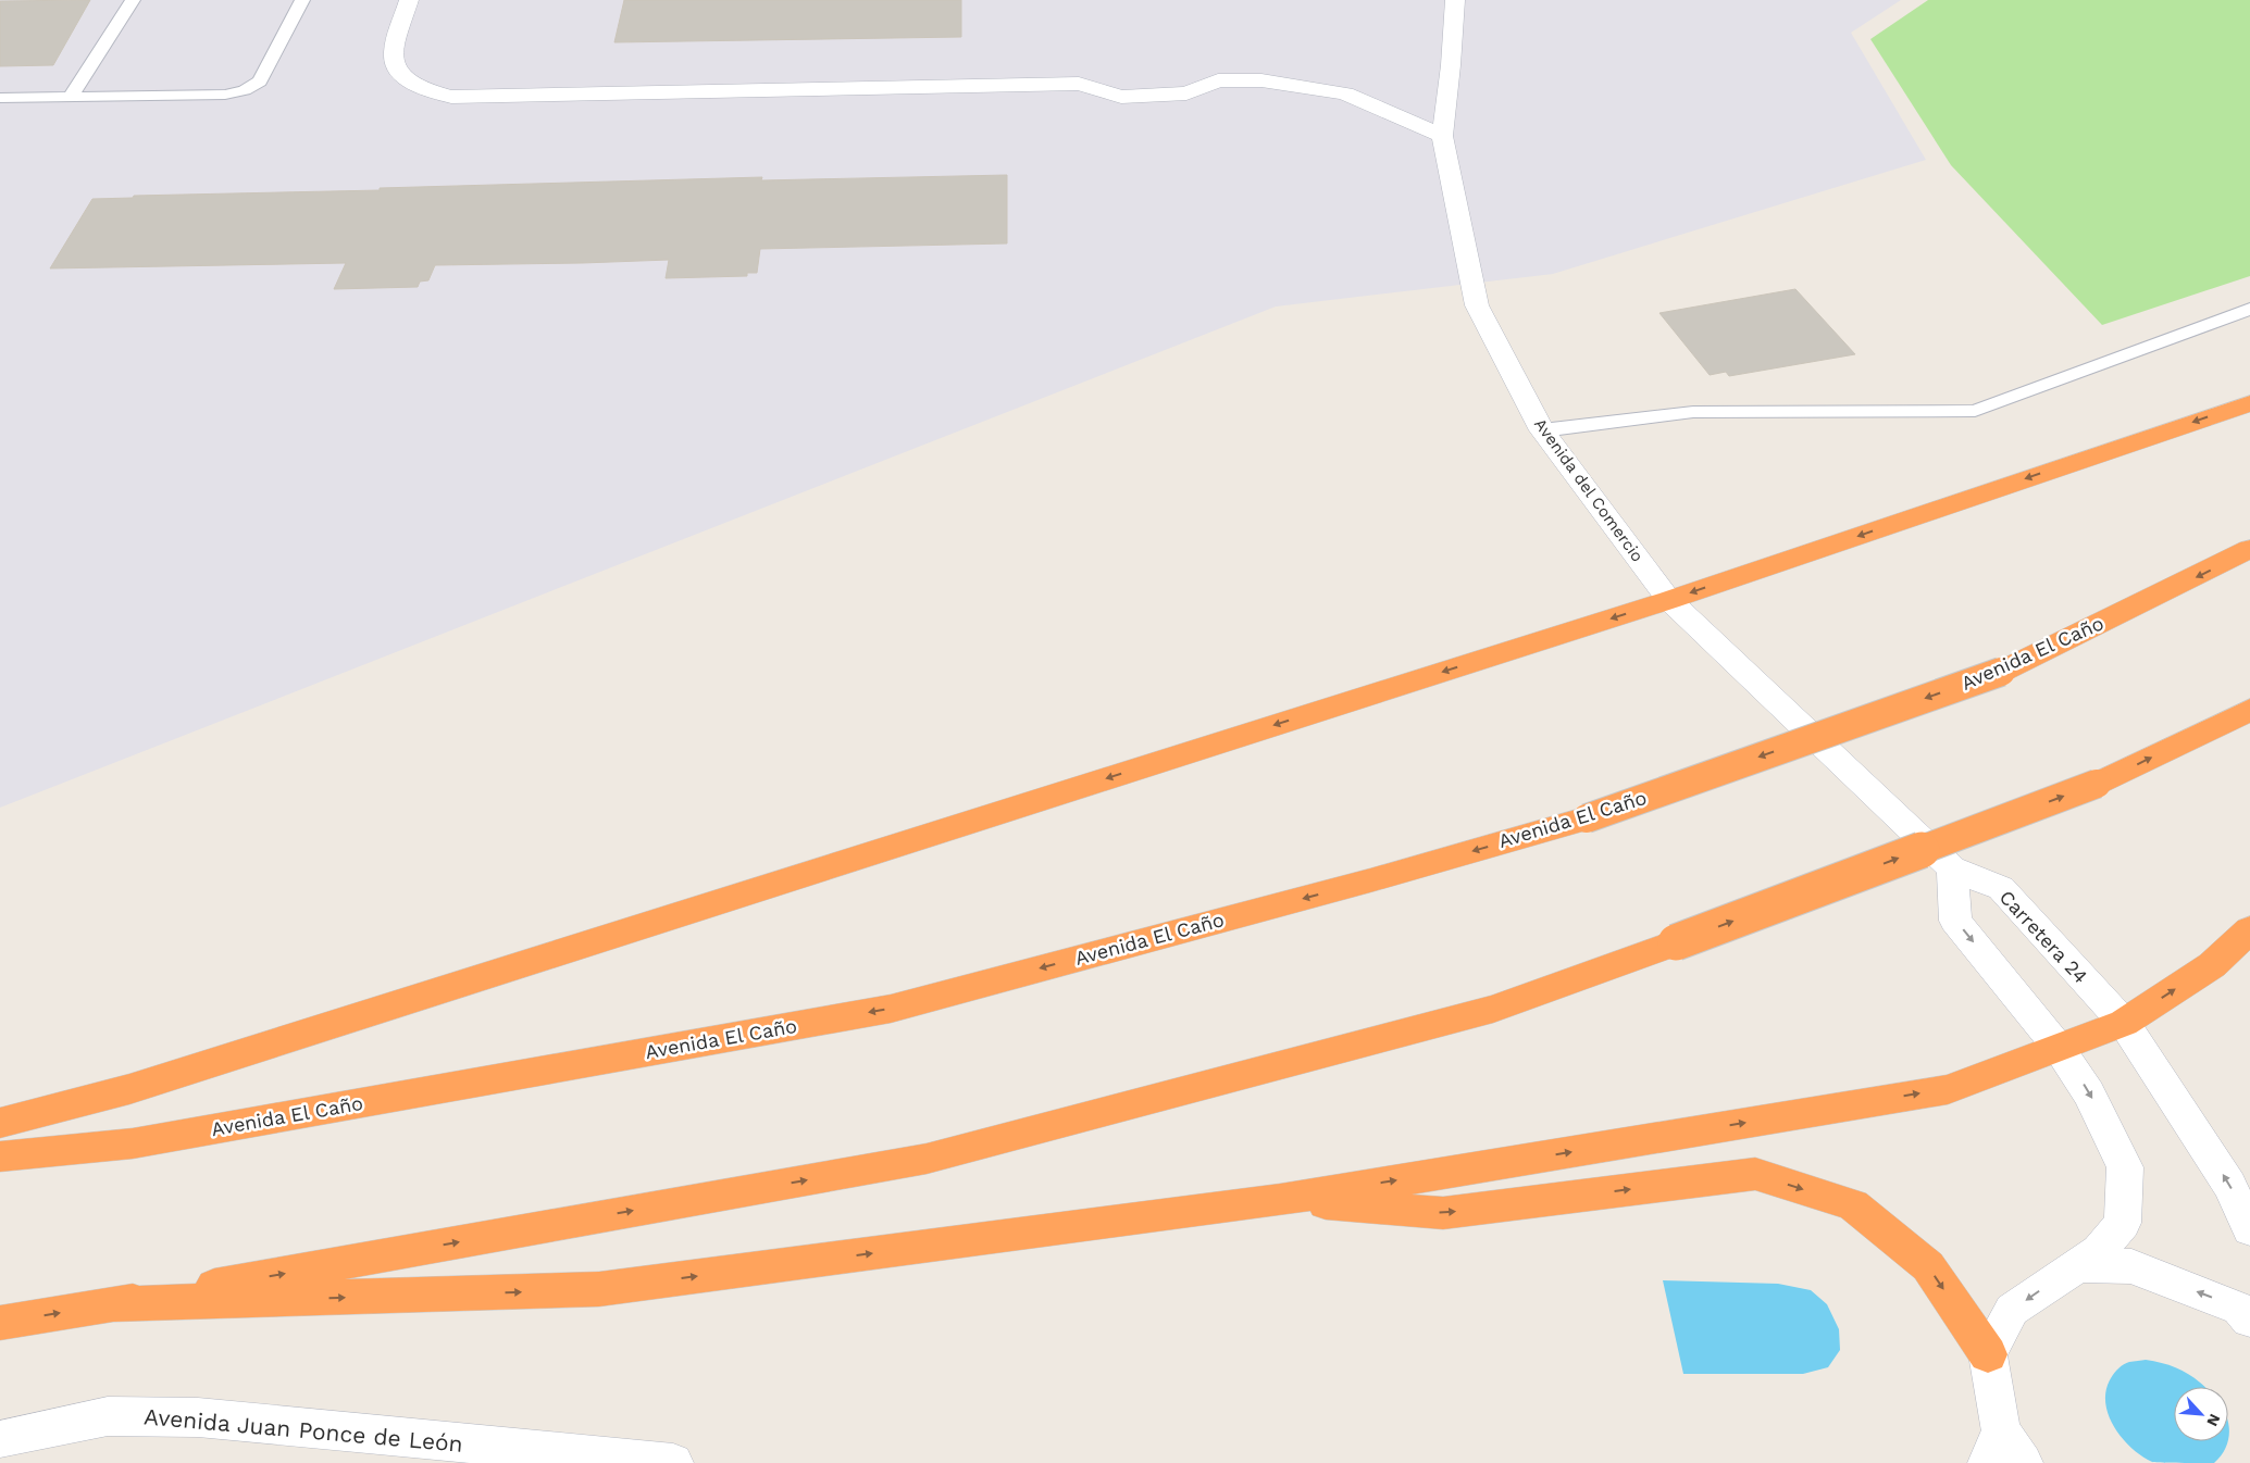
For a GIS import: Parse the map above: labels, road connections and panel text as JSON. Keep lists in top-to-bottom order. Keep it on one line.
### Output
{"streets":{"highway":["Avenida El Caño"],"street":["Avenida del Comercio","Carretera 24","Avenida Juan Ponce de León"]},"crossings":[["Avenida del Comercio","Carretera 24"]],"one_way":["Carretera 24"],"north":"bottom right"}
